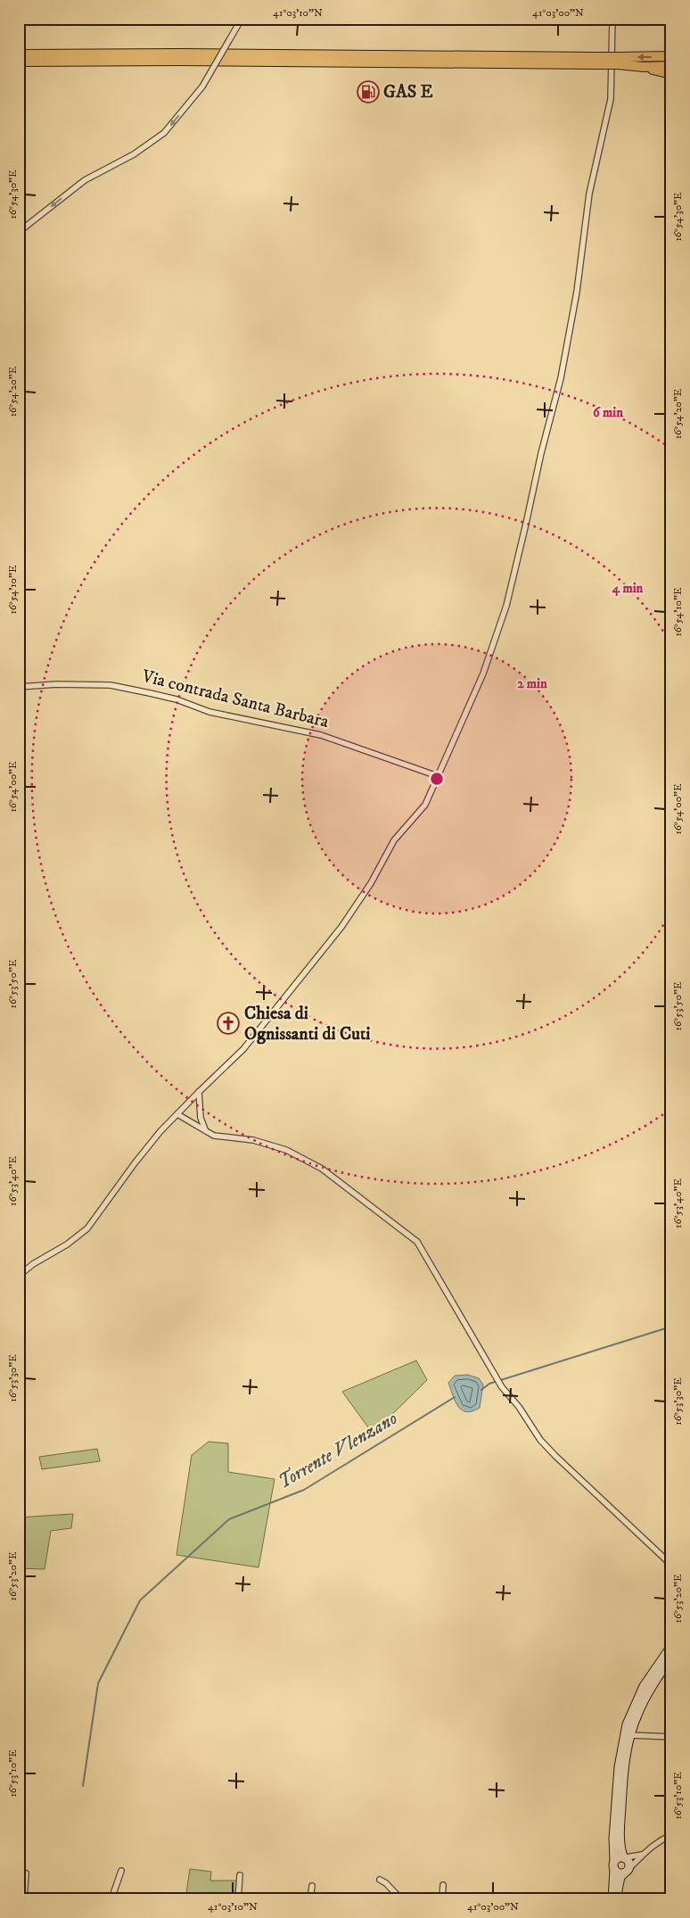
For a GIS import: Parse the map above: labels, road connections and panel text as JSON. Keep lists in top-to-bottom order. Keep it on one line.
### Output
{"streets":{"street":["Via contrada Santa Barbara"]},"water":["Torrente Vlenzano"],"places":{"fuel station":["GAS E"],"church":["Chiesa di Ognissanti di Cuti"]},"coordinates":["41°03'10\"N","41°03'00\"N","16°54'30\"E","16°54'20\"E","16°54'10\"E","16°54'00\"E","16°53'50\"E","16°53'40\"E","16°53'30\"E","16°53'20\"E","16°53'10\"E"],"rings":["6 min","4 min","2 min"]}
